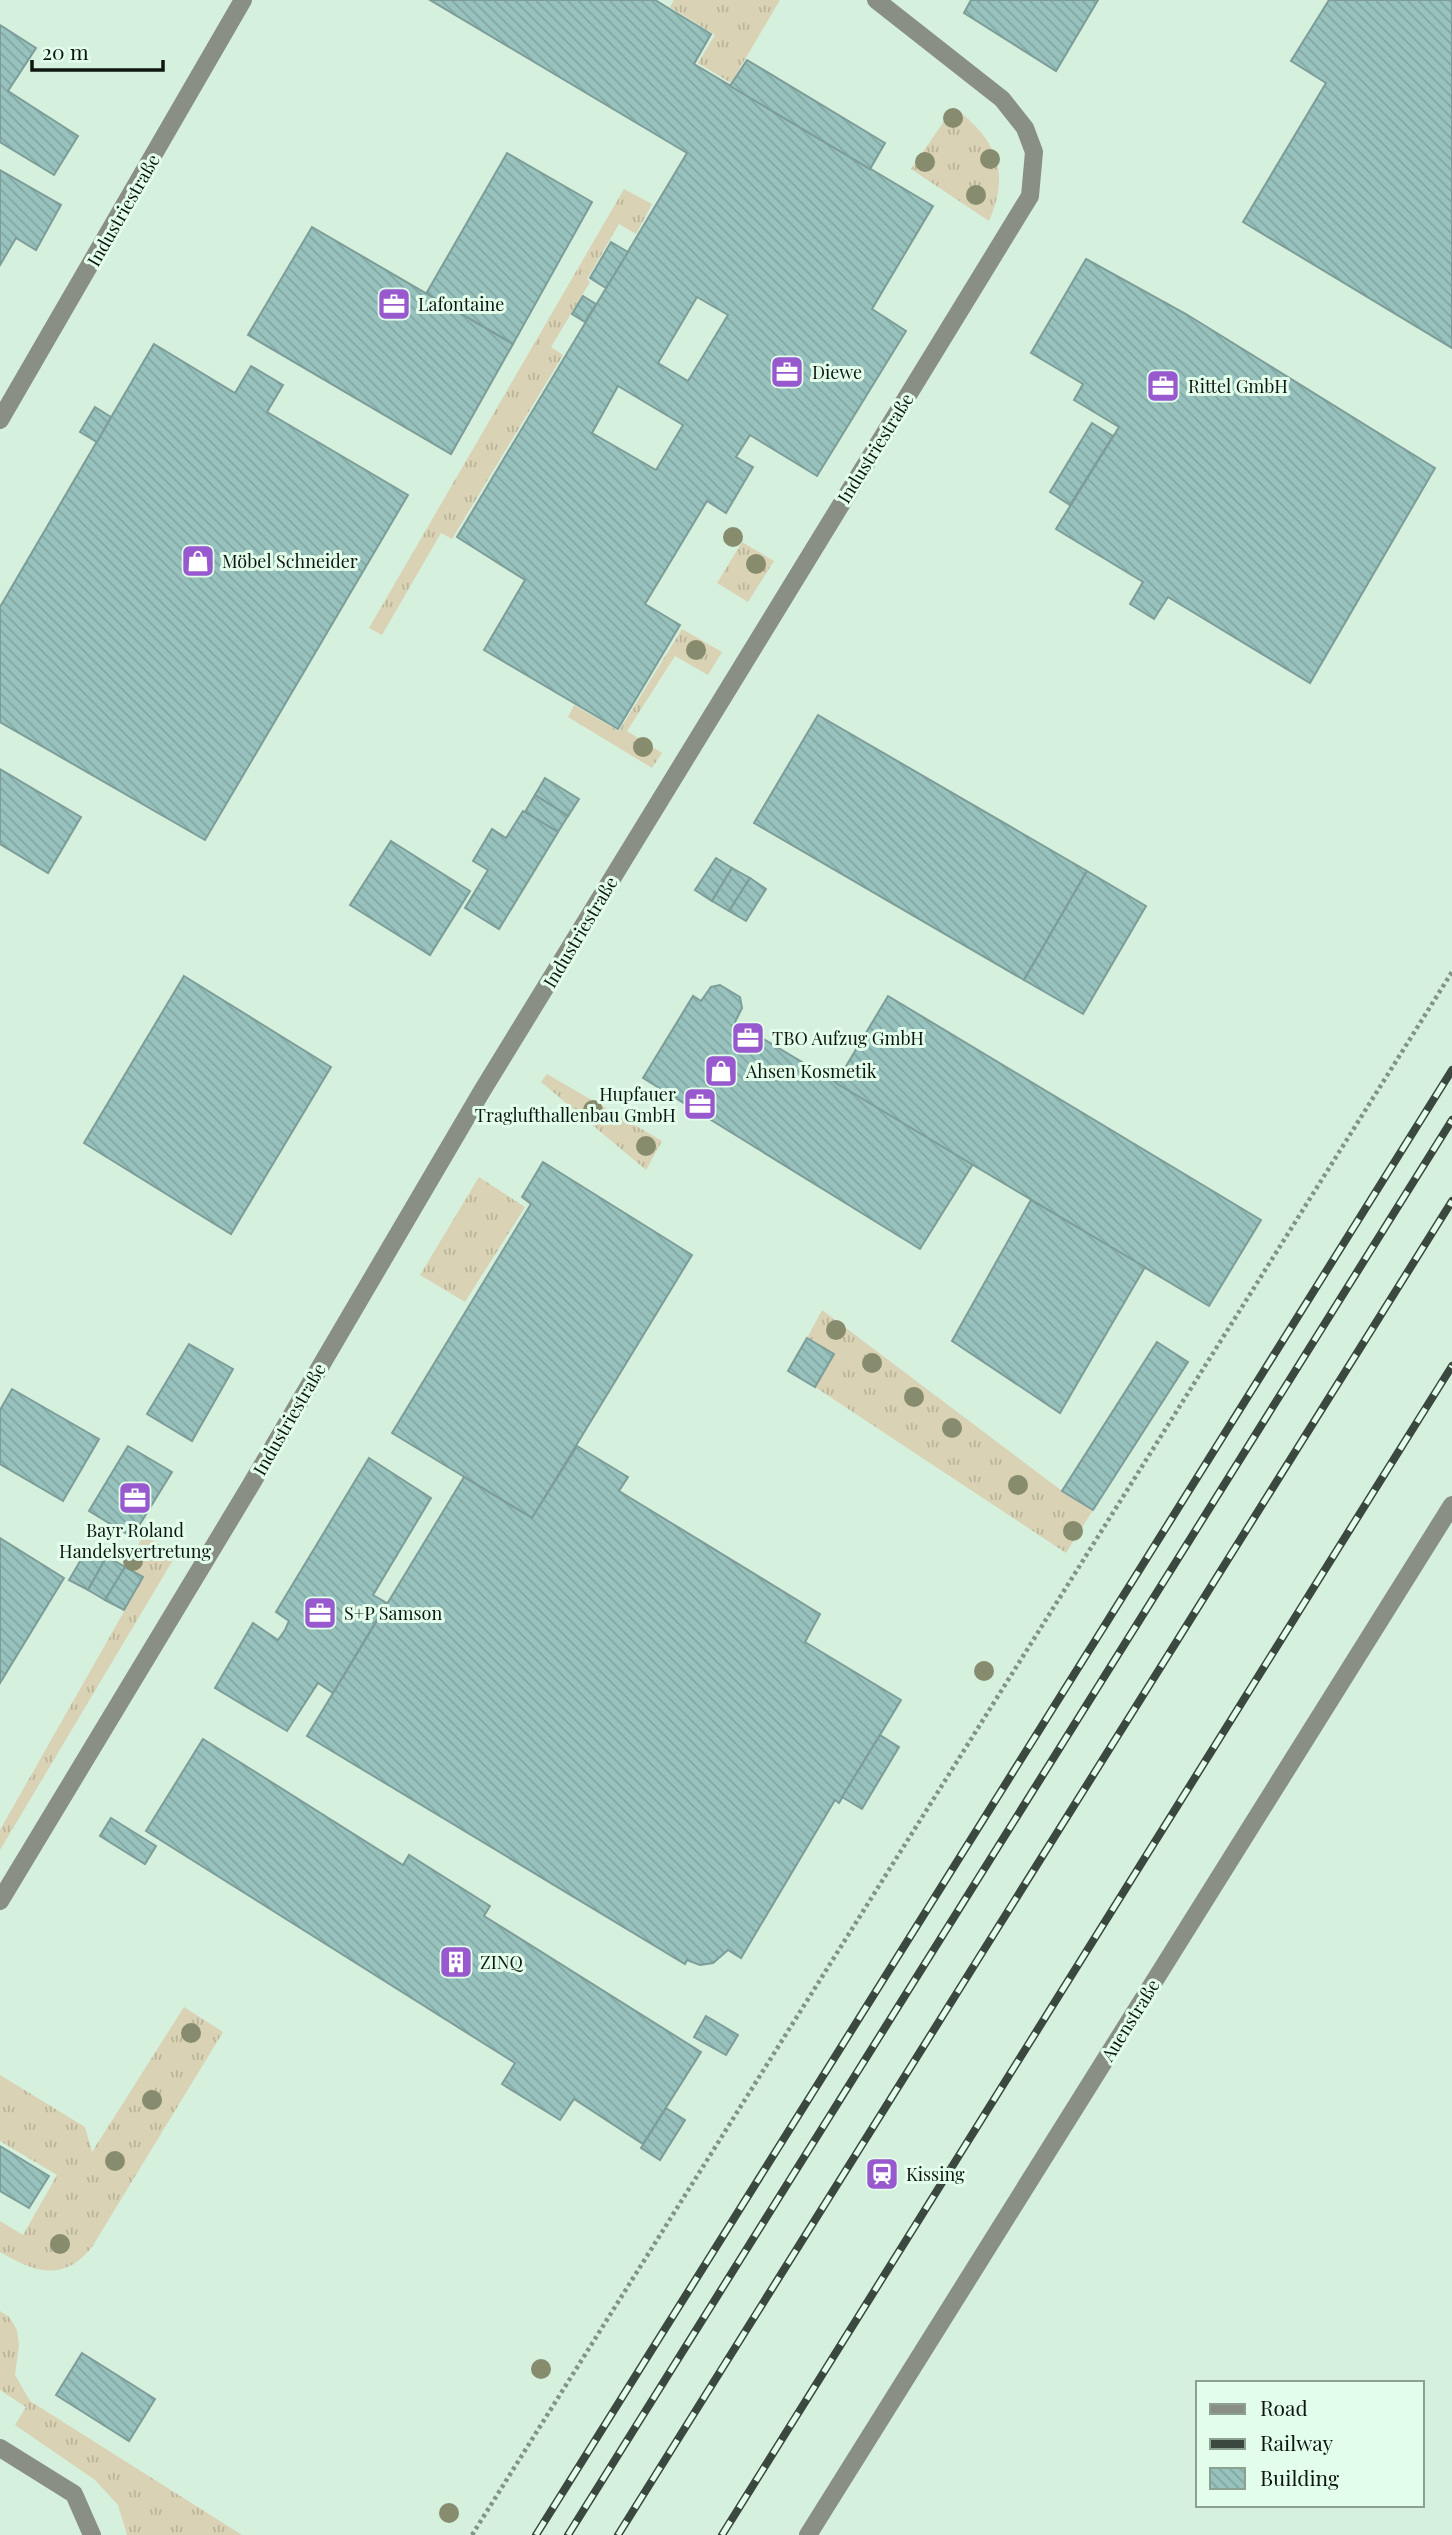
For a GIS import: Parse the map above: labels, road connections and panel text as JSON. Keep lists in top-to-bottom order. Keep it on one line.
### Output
{"streets":{"street":["Industriestraße","Auenstraße"]},"places":{"office":["Lafontaine","Diewe","Rittel GmbH","TBO Aufzug GmbH","Hupfauer Traglufthallenbau GmbH","Bayr Roland Handelsvertretung","S+P Samson"],"shop":["Möbel Schneider","Ahsen Kosmetik"],"building":["ZINQ"],"station":["Kissing"]},"legend":["Road","Railway","Building"],"scale_bar":"20 m"}
